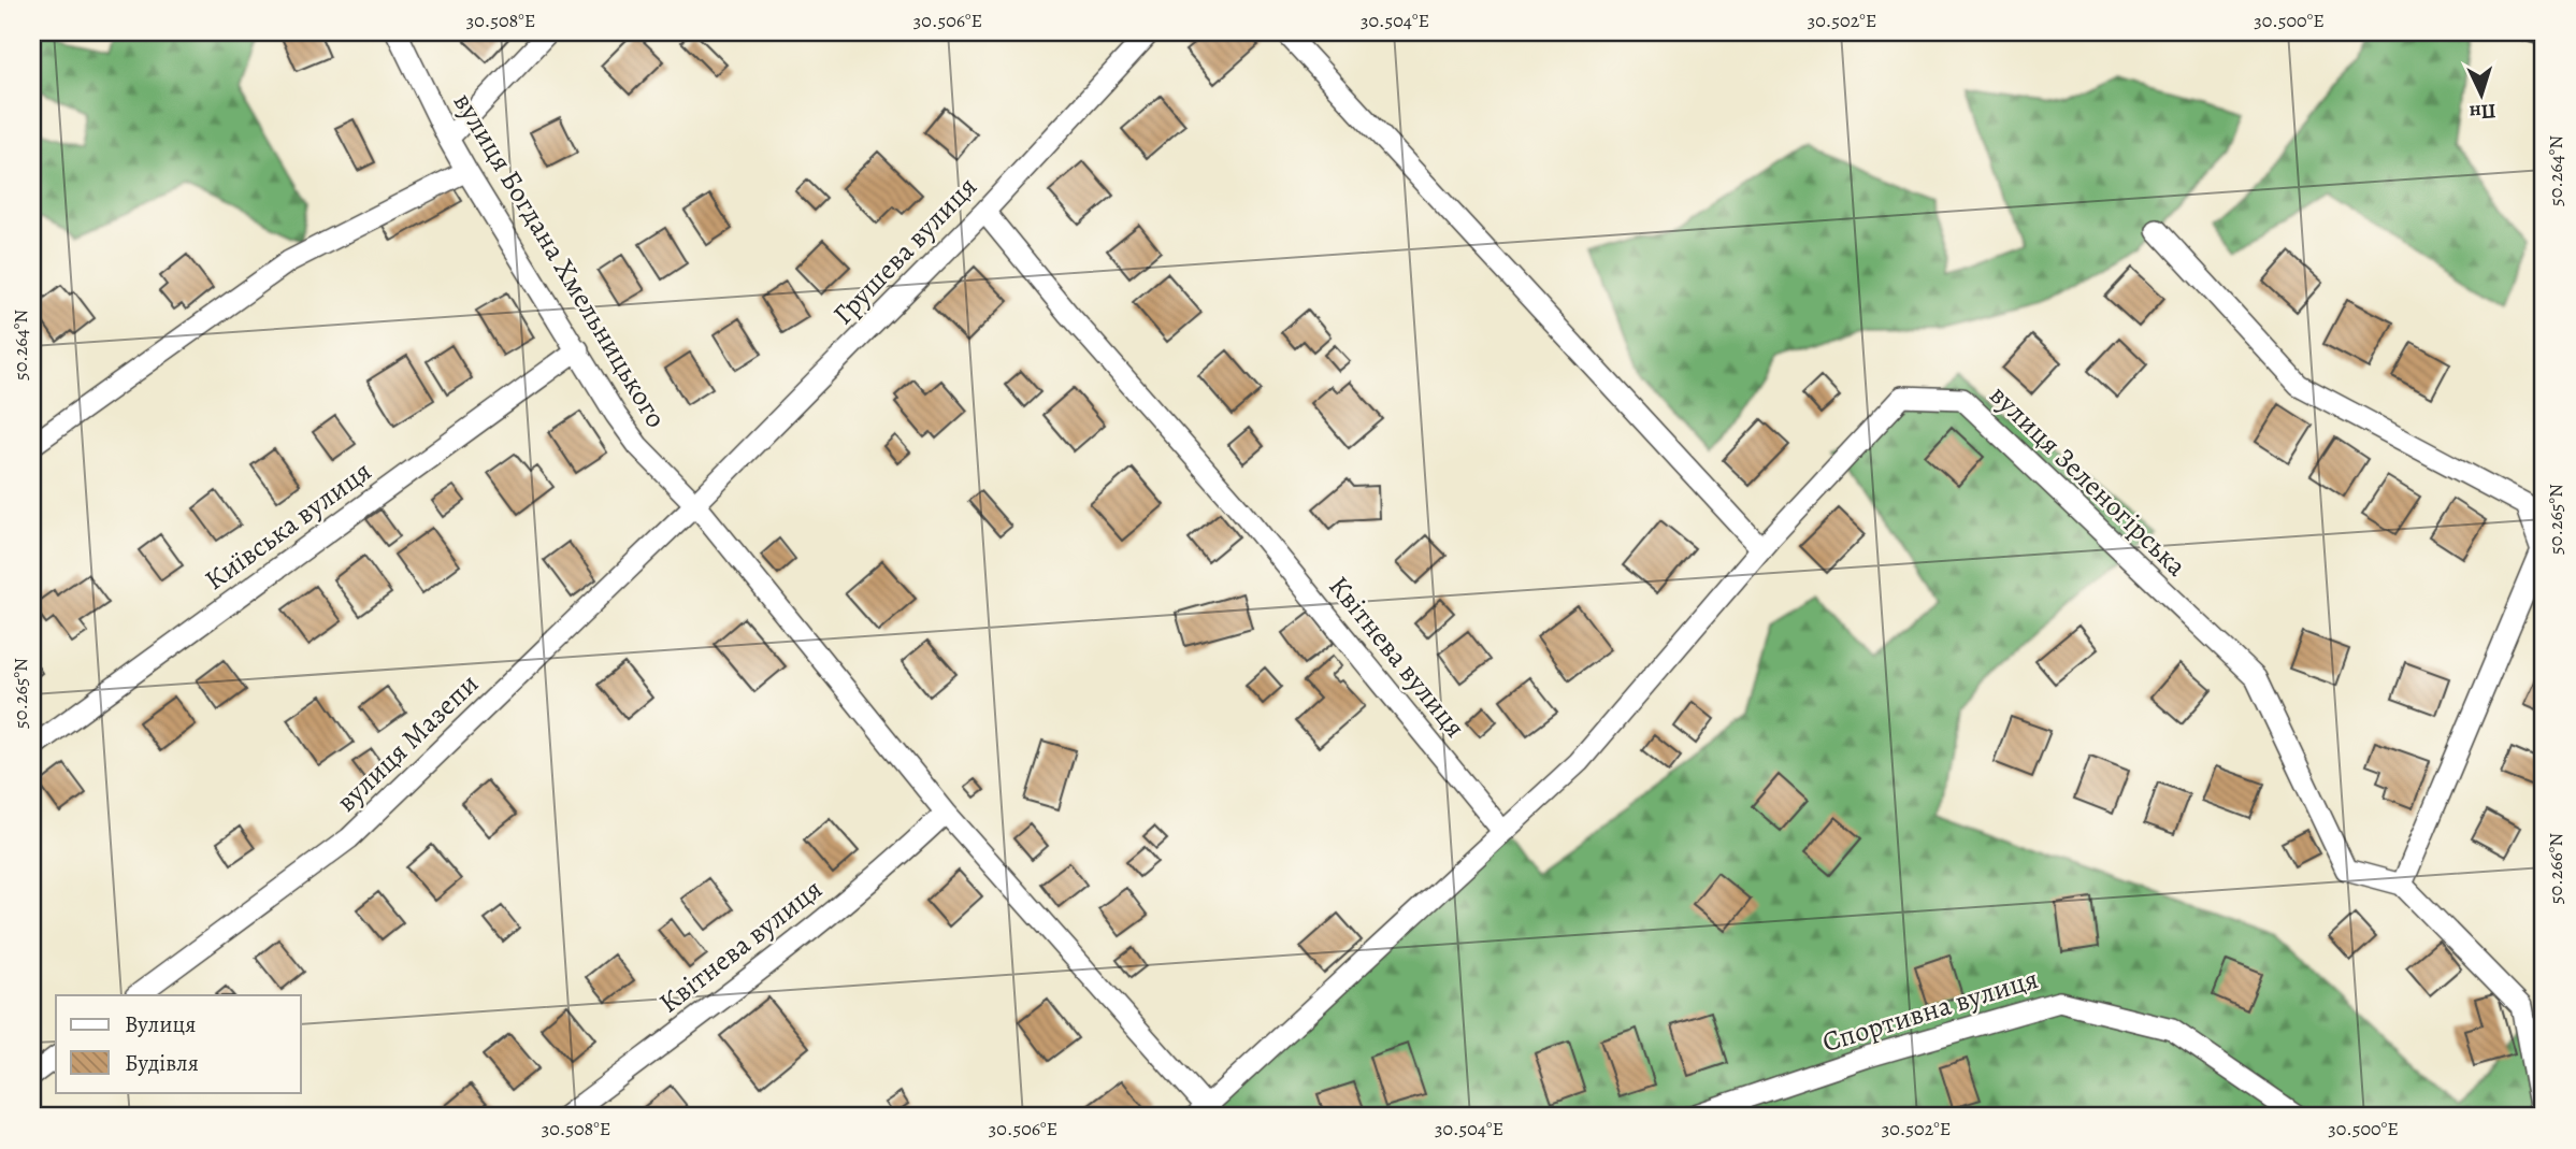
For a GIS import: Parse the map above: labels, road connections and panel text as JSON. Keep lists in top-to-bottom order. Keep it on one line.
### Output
{"streets":{"street":["Грушева вулиця","вулиця Богдана Хмельницького","вулиця Зеленогірська","Київська вулиця","Квітнева вулиця","вулиця Мазепи","Спортивна вулиця"]},"crossings":[["Грушева вулиця","вулиця Богдана Хмельницького"],["Грушева вулиця","Квітнева вулиця"],["Грушева вулиця","вулиця Мазепи"],["вулиця Богдана Хмельницького","Київська вулиця"],["вулиця Богдана Хмельницького","вулиця Мазепи"],["вулиця Зеленогірська","Квітнева вулиця"]],"legend":["Вулиця","Будівля"],"north":"bottom","coordinates":["30.508°E","30.506°E","30.504°E","30.502°E","30.500°E","50.264°N","50.265°N","50.266°N"]}
